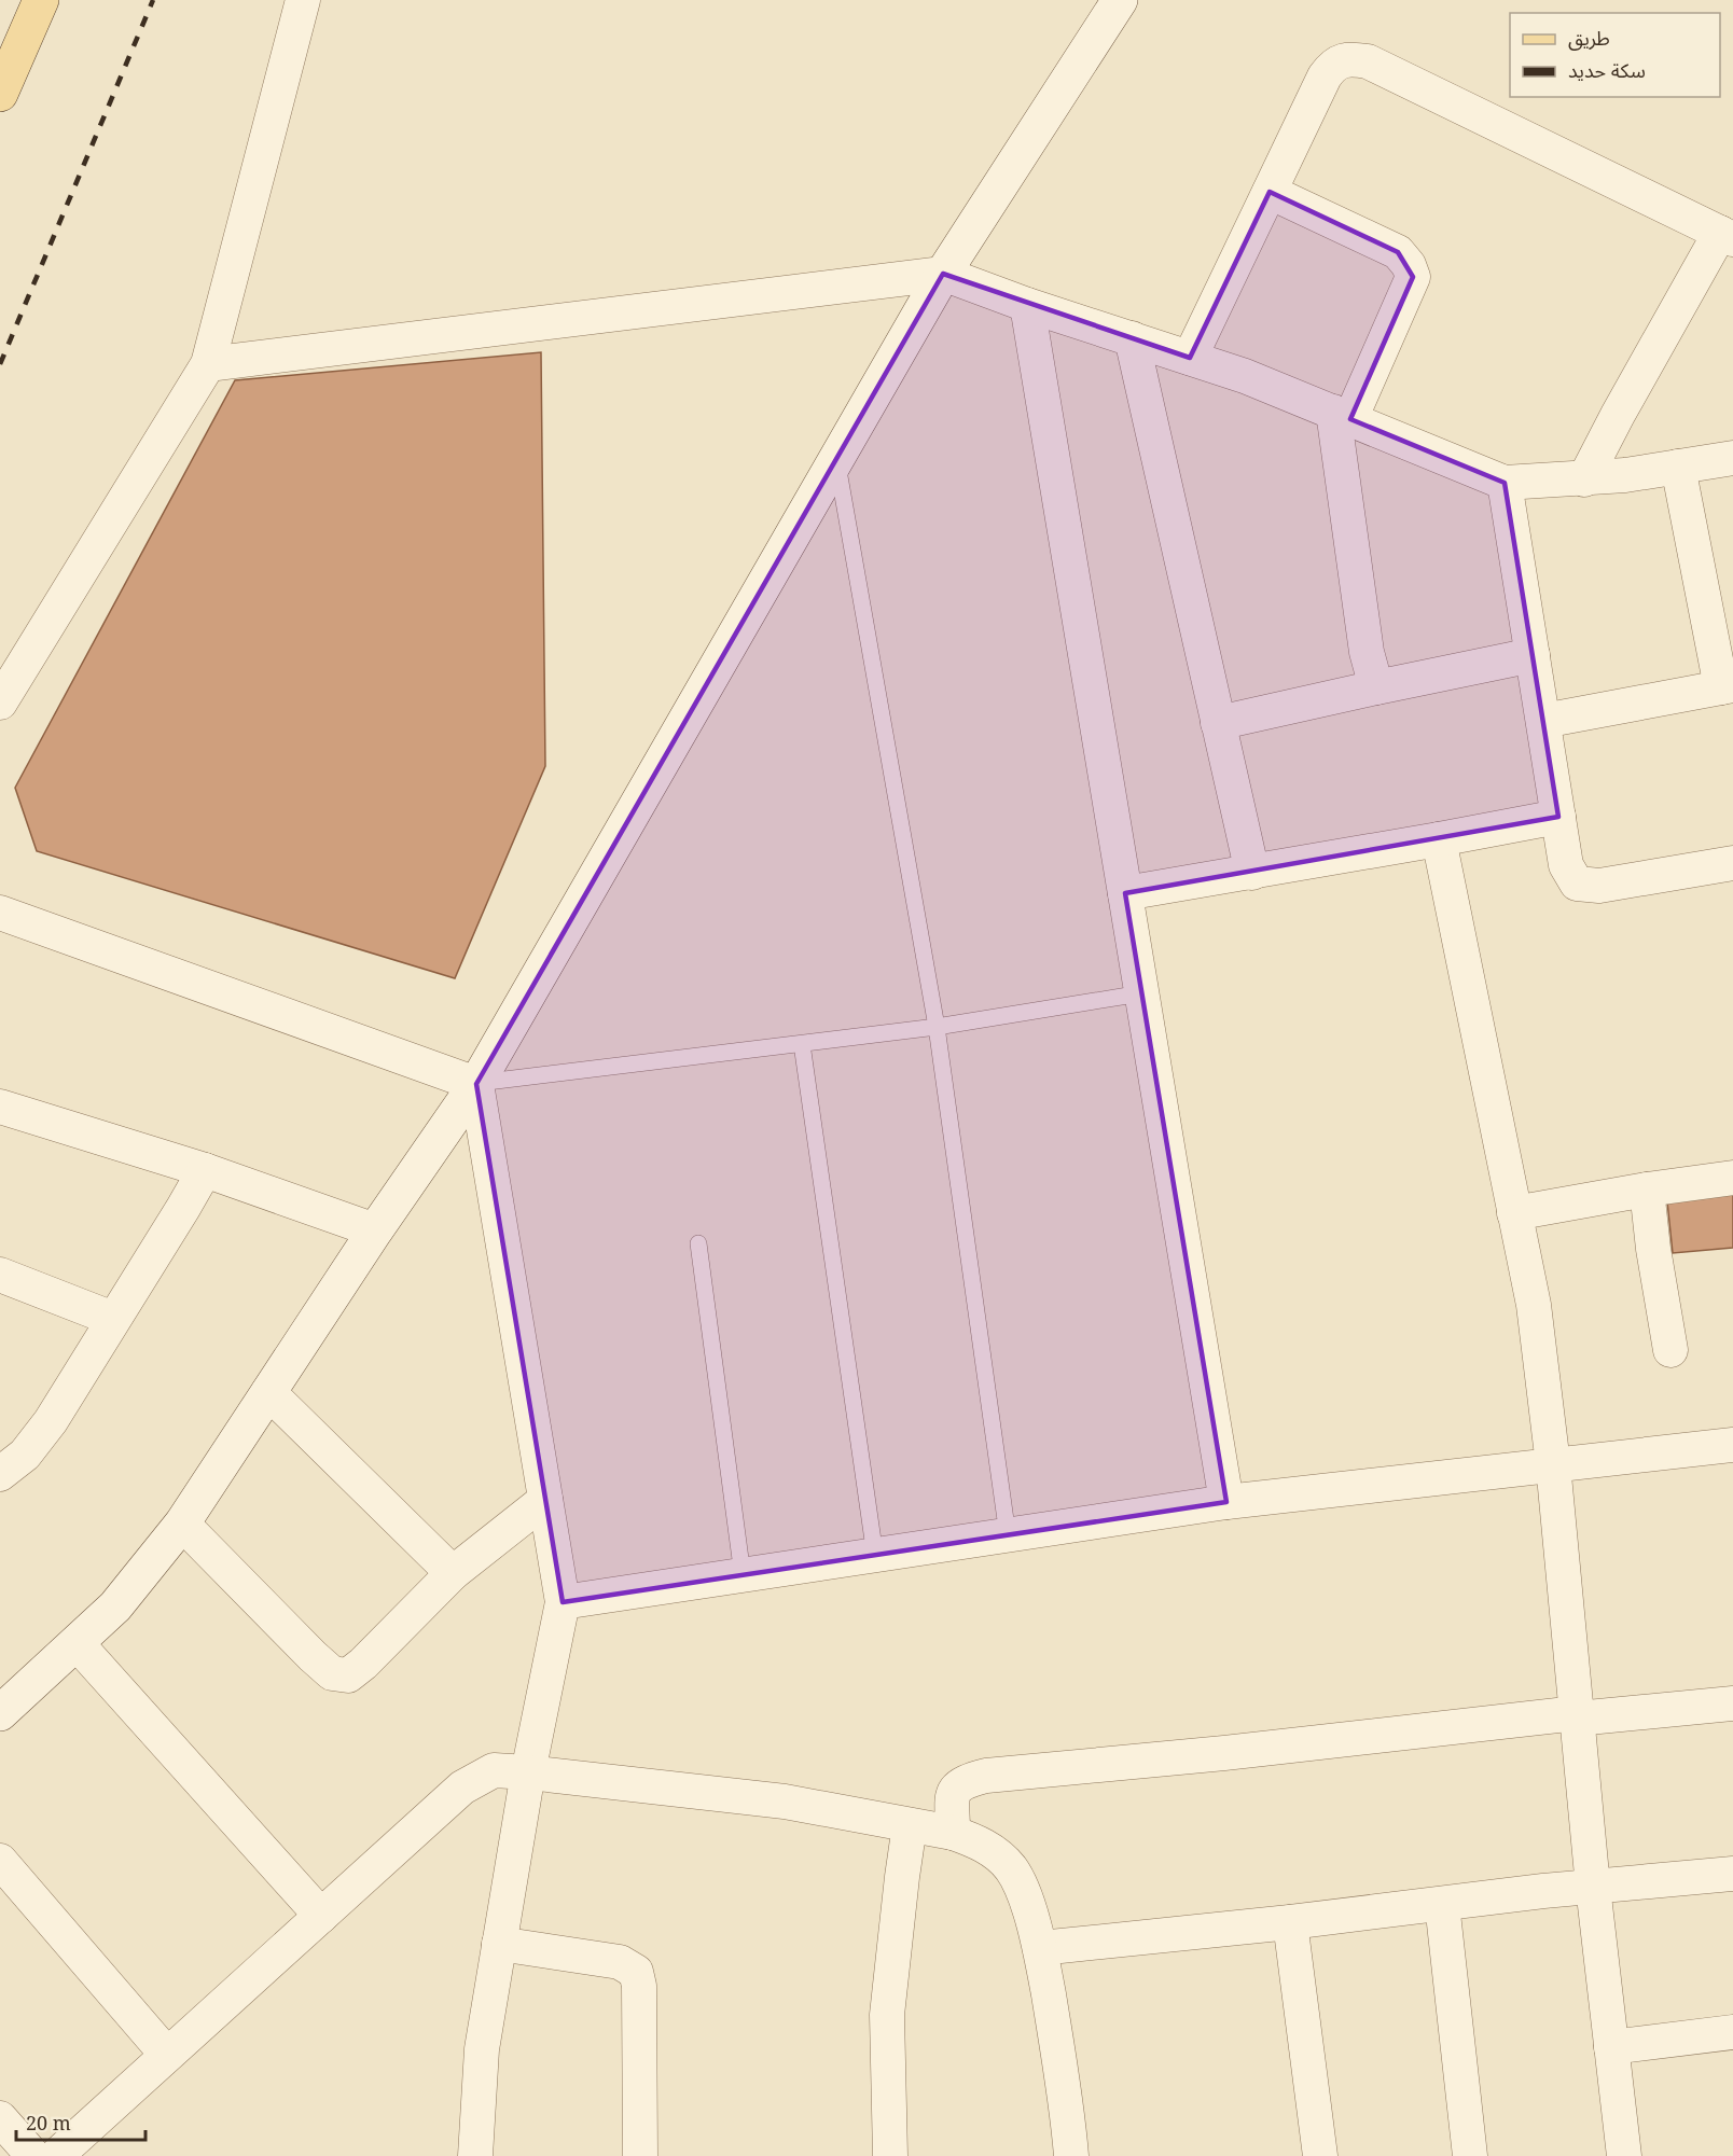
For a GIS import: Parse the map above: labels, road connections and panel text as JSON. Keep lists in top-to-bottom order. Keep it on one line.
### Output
{"legend":["طريق","سكة حديد"],"scale_bar":"20 m"}
